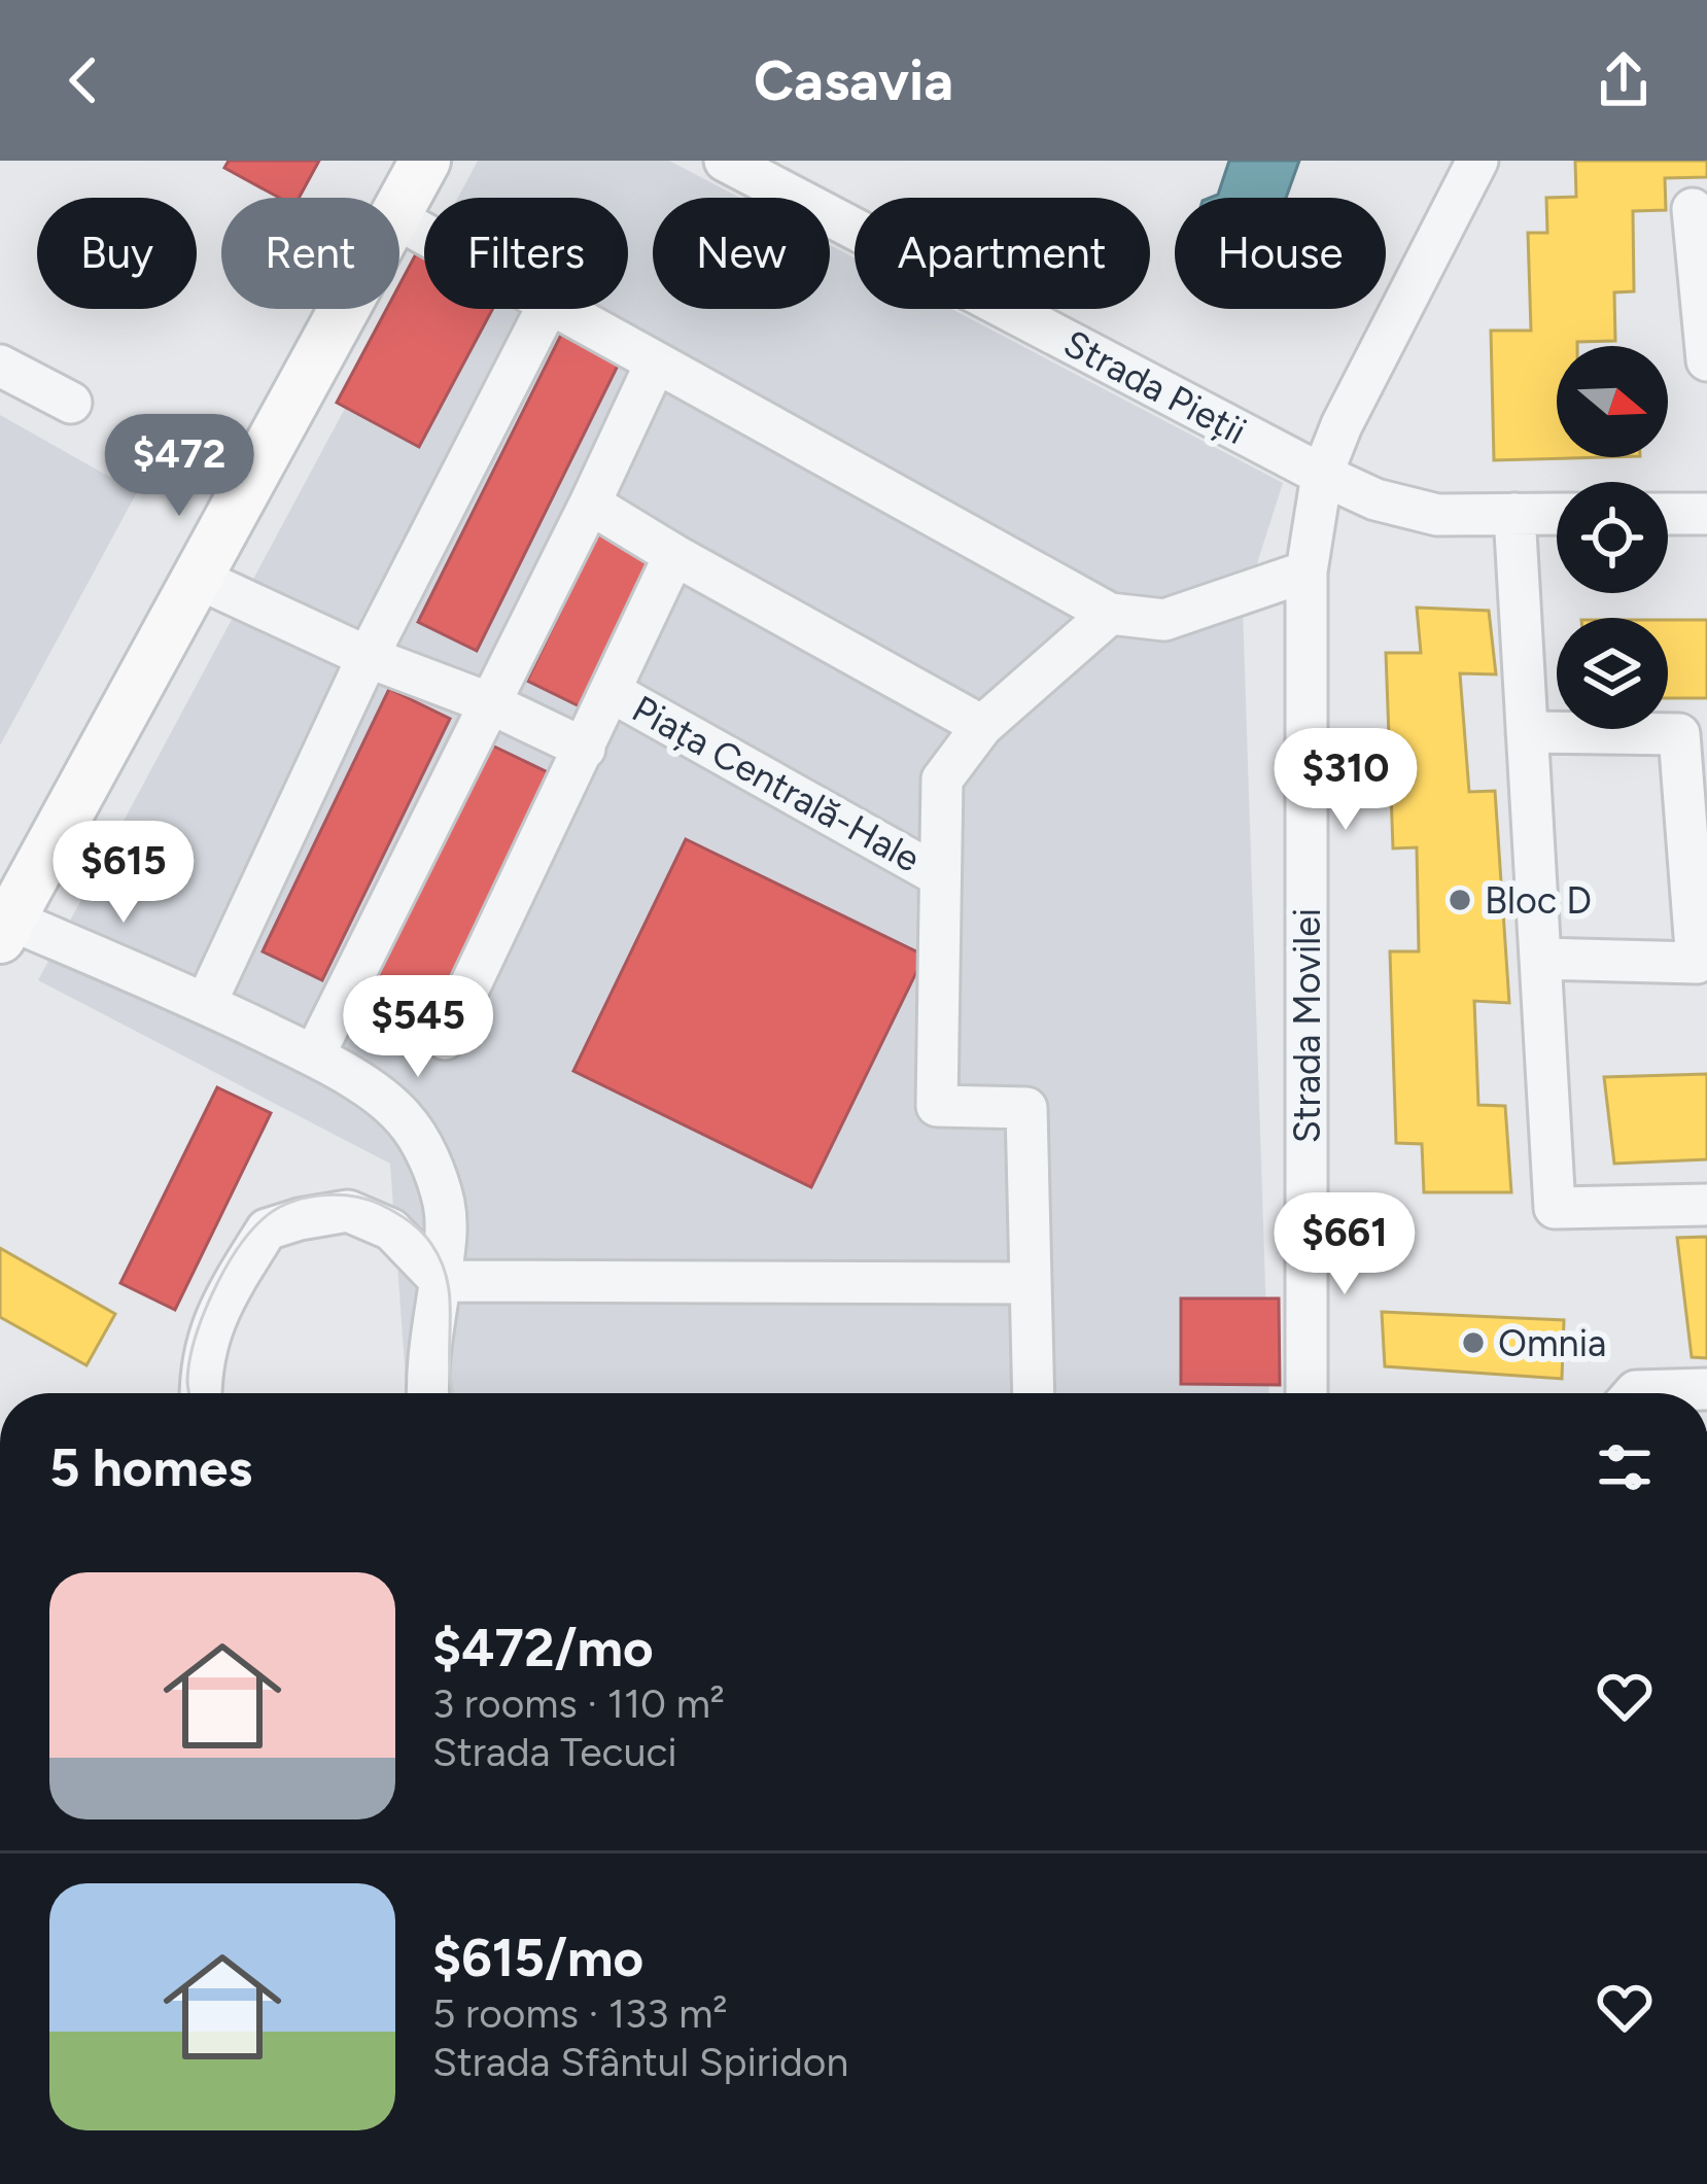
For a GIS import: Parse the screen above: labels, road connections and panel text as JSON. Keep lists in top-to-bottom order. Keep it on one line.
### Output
{"streets":{"street":["Strada Pieții","Piața Centrală-Hale","Strada Movilei"]},"crossings":[["Strada Pieții","Strada Movilei"]],"places":["Bloc D","Omnia"],"north":"right","page":{"header":"Casavia","chip":["Buy","Rent","Filters","New","Apartment","House"],"price":["$472","$310","$615","$545","$661"],"heading":"5 homes","list":[{"name":"$472/mo","note":"3 rooms · 110 m² · Strada Tecuci"},{"name":"$615/mo","note":"5 rooms · 133 m² · Strada Sfântul Spiridon"}]}}
